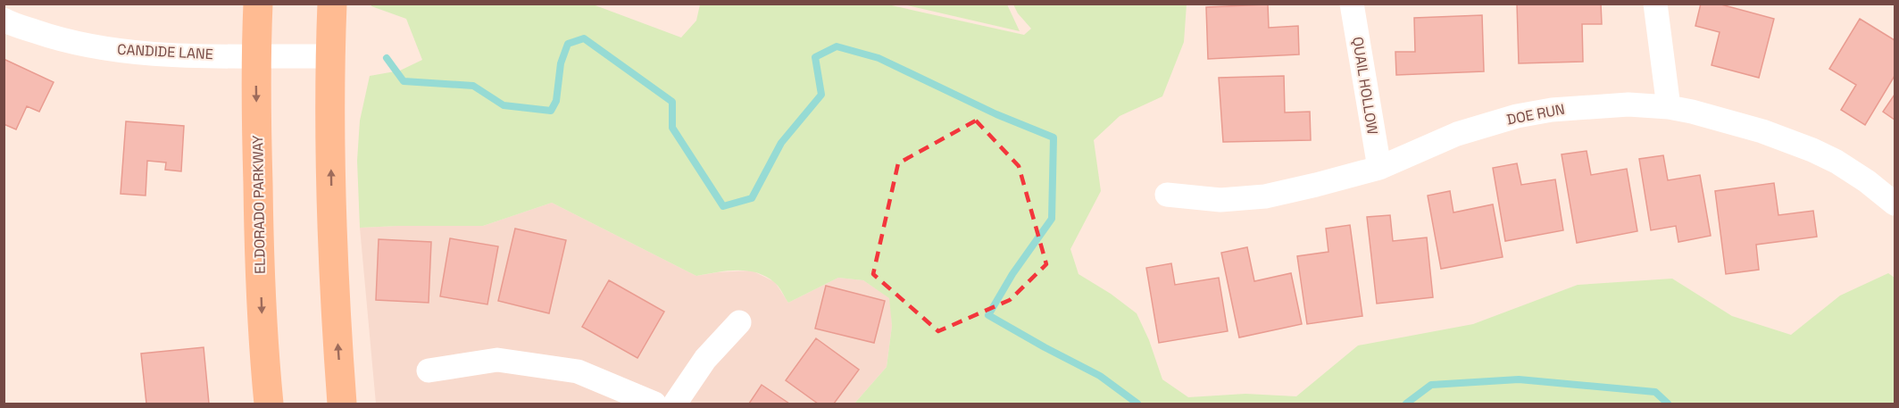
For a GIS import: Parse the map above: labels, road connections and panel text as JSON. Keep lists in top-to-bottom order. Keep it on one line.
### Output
{"streets":{"main road":["ELDORADO PARKWAY"],"street":["CANDIDE LANE","QUAIL HOLLOW","DOE RUN"]},"crossings":[["CANDIDE LANE","ELDORADO PARKWAY"],["QUAIL HOLLOW","DOE RUN"]]}
